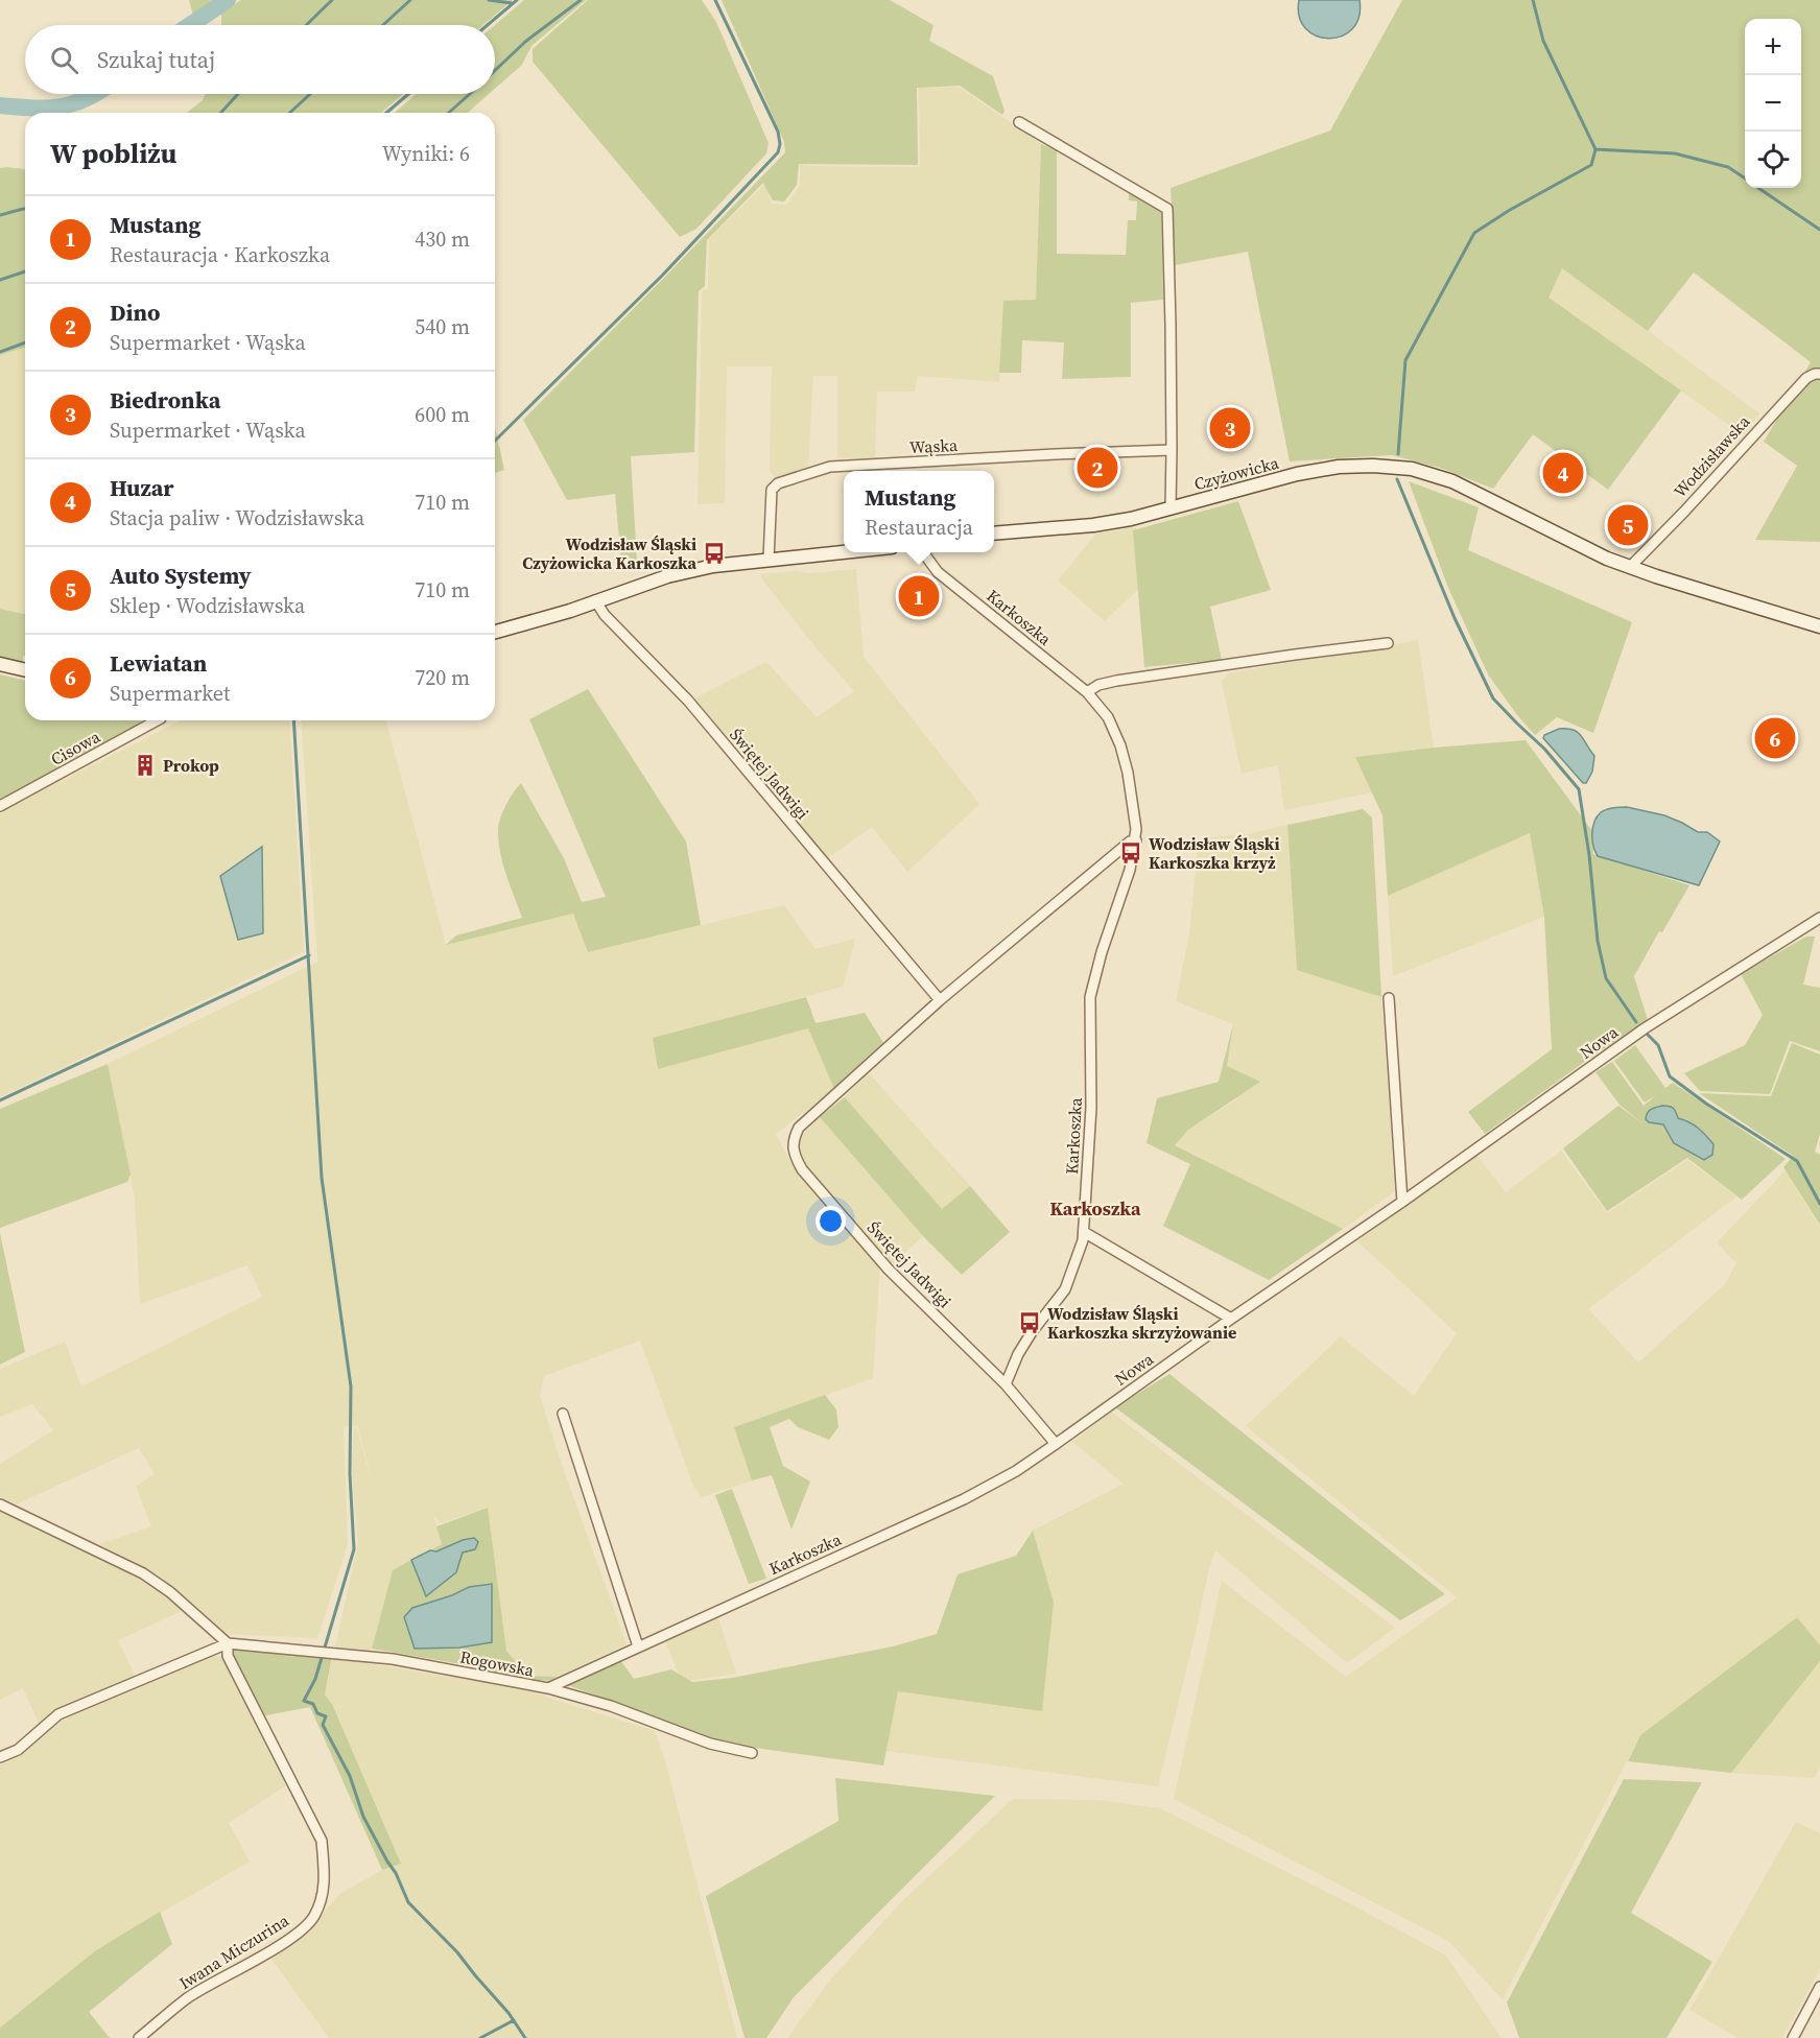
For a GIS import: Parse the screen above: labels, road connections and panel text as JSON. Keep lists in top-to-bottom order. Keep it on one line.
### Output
{"streets":{"street":["Wąska","Wodzisławska","Czyżowicka","Karkoszka","Cisowa","Świętej Jadwigi","Nowa","Rogowska","Iwana Miczurina"]},"crossings":[["Wodzisławska","Czyżowicka"],["Karkoszka","Świętej Jadwigi"],["Karkoszka","Nowa"],["Karkoszka","Rogowska"],["Rogowska","Iwana Miczurina"]],"districts":["Karkoszka"],"places":{"bus stop":["Wodzisław Śląski Czyżowicka Karkoszka","Wodzisław Śląski Karkoszka krzyż","Wodzisław Śląski Karkoszka skrzyżowanie"],"building":["Prokop"]},"page":{"map_buttons":["+","−"],"search":"Szukaj tutaj","heading":["W pobliżu","Wyniki: 6"],"list":[{"mark":"1","name":"Mustang","note":"Restauracja · Karkoszka","value":"430 m"},{"mark":"2","name":"Dino","note":"Supermarket · Wąska","value":"540 m"},{"mark":"3","name":"Biedronka","note":"Supermarket · Wąska","value":"600 m"},{"mark":"4","name":"Huzar","note":"Stacja paliw · Wodzisławska","value":"710 m"},{"mark":"5","name":"Auto Systemy","note":"Sklep · Wodzisławska","value":"710 m"},{"mark":"6","name":"Lewiatan","note":"Supermarket","value":"720 m"}],"pins":["3","2","4","5","1","6"],"popup":["Mustang","Restauracja"]}}
